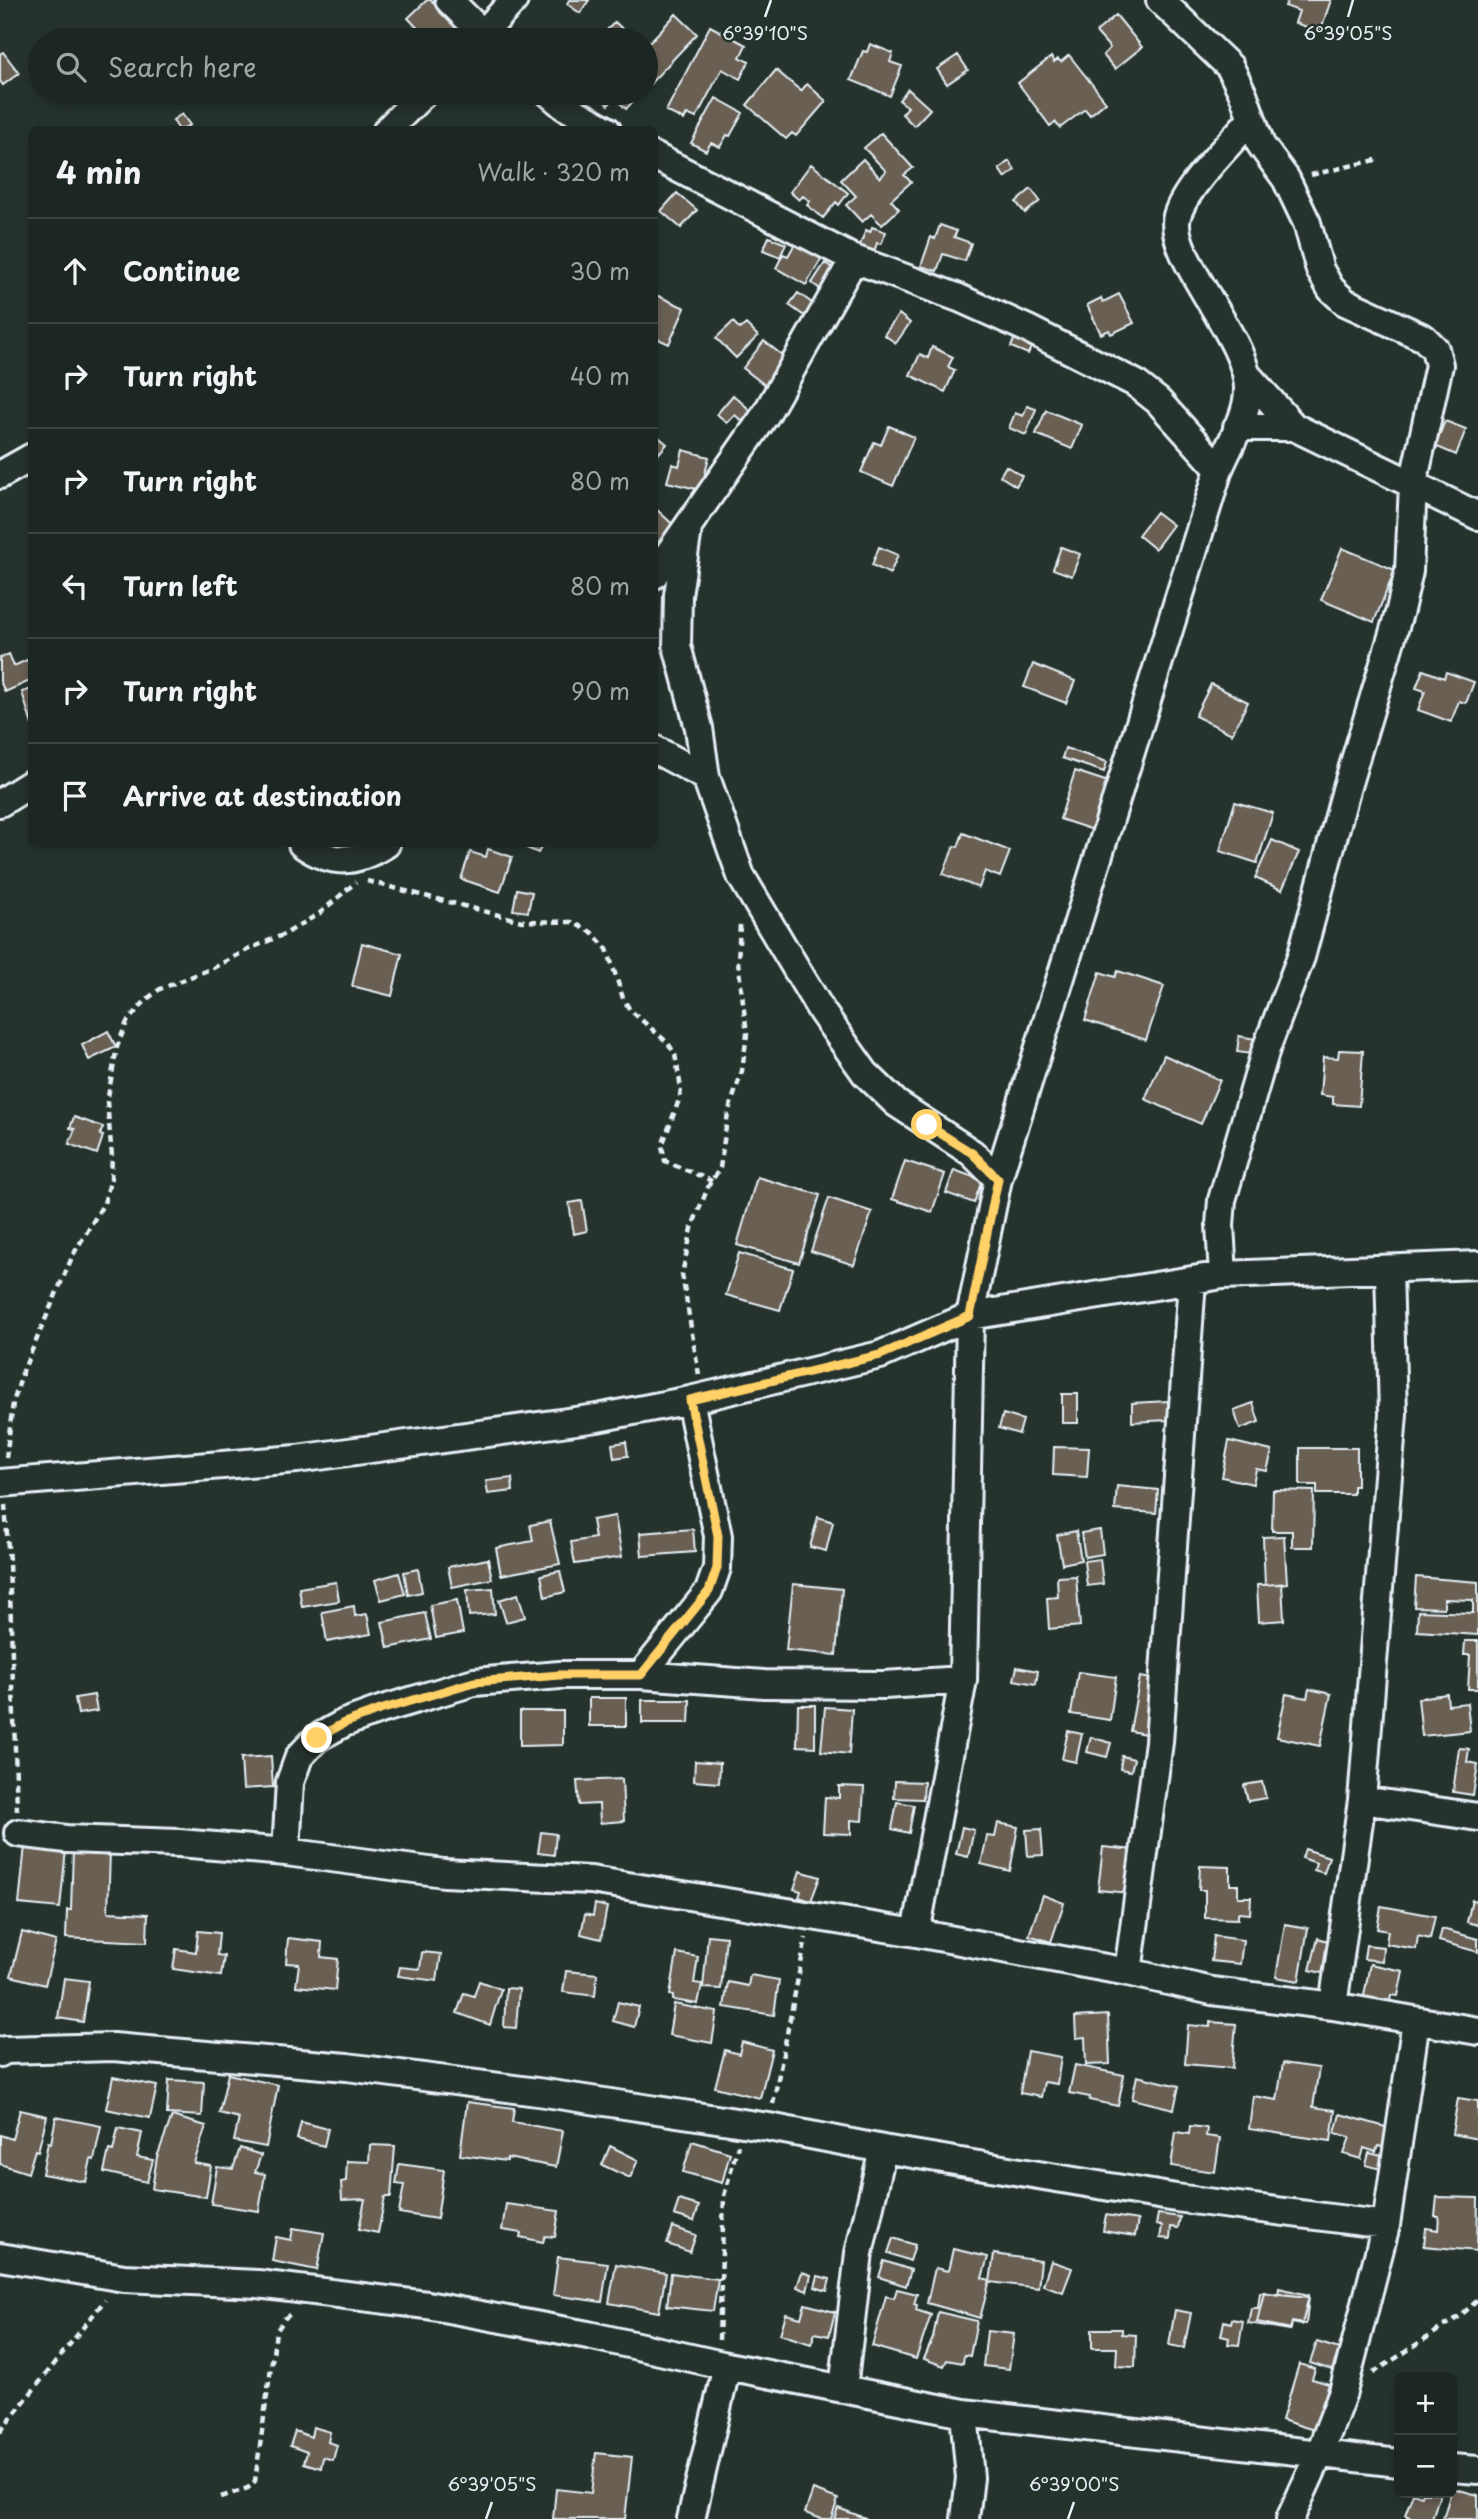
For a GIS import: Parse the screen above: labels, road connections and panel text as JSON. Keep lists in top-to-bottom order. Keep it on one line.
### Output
{"page":{"search":"Search here","heading":["4 min","Walk · 320 m"],"list":[["Continue","30 m"],["Turn right","40 m"],["Turn right","80 m"],["Turn left","80 m"],["Turn right","90 m"],"Arrive at destination"],"map_buttons":["+","−"]},"coordinates":["6°39'05\"S","6°39'10\"S","6°39'00\"S"]}
